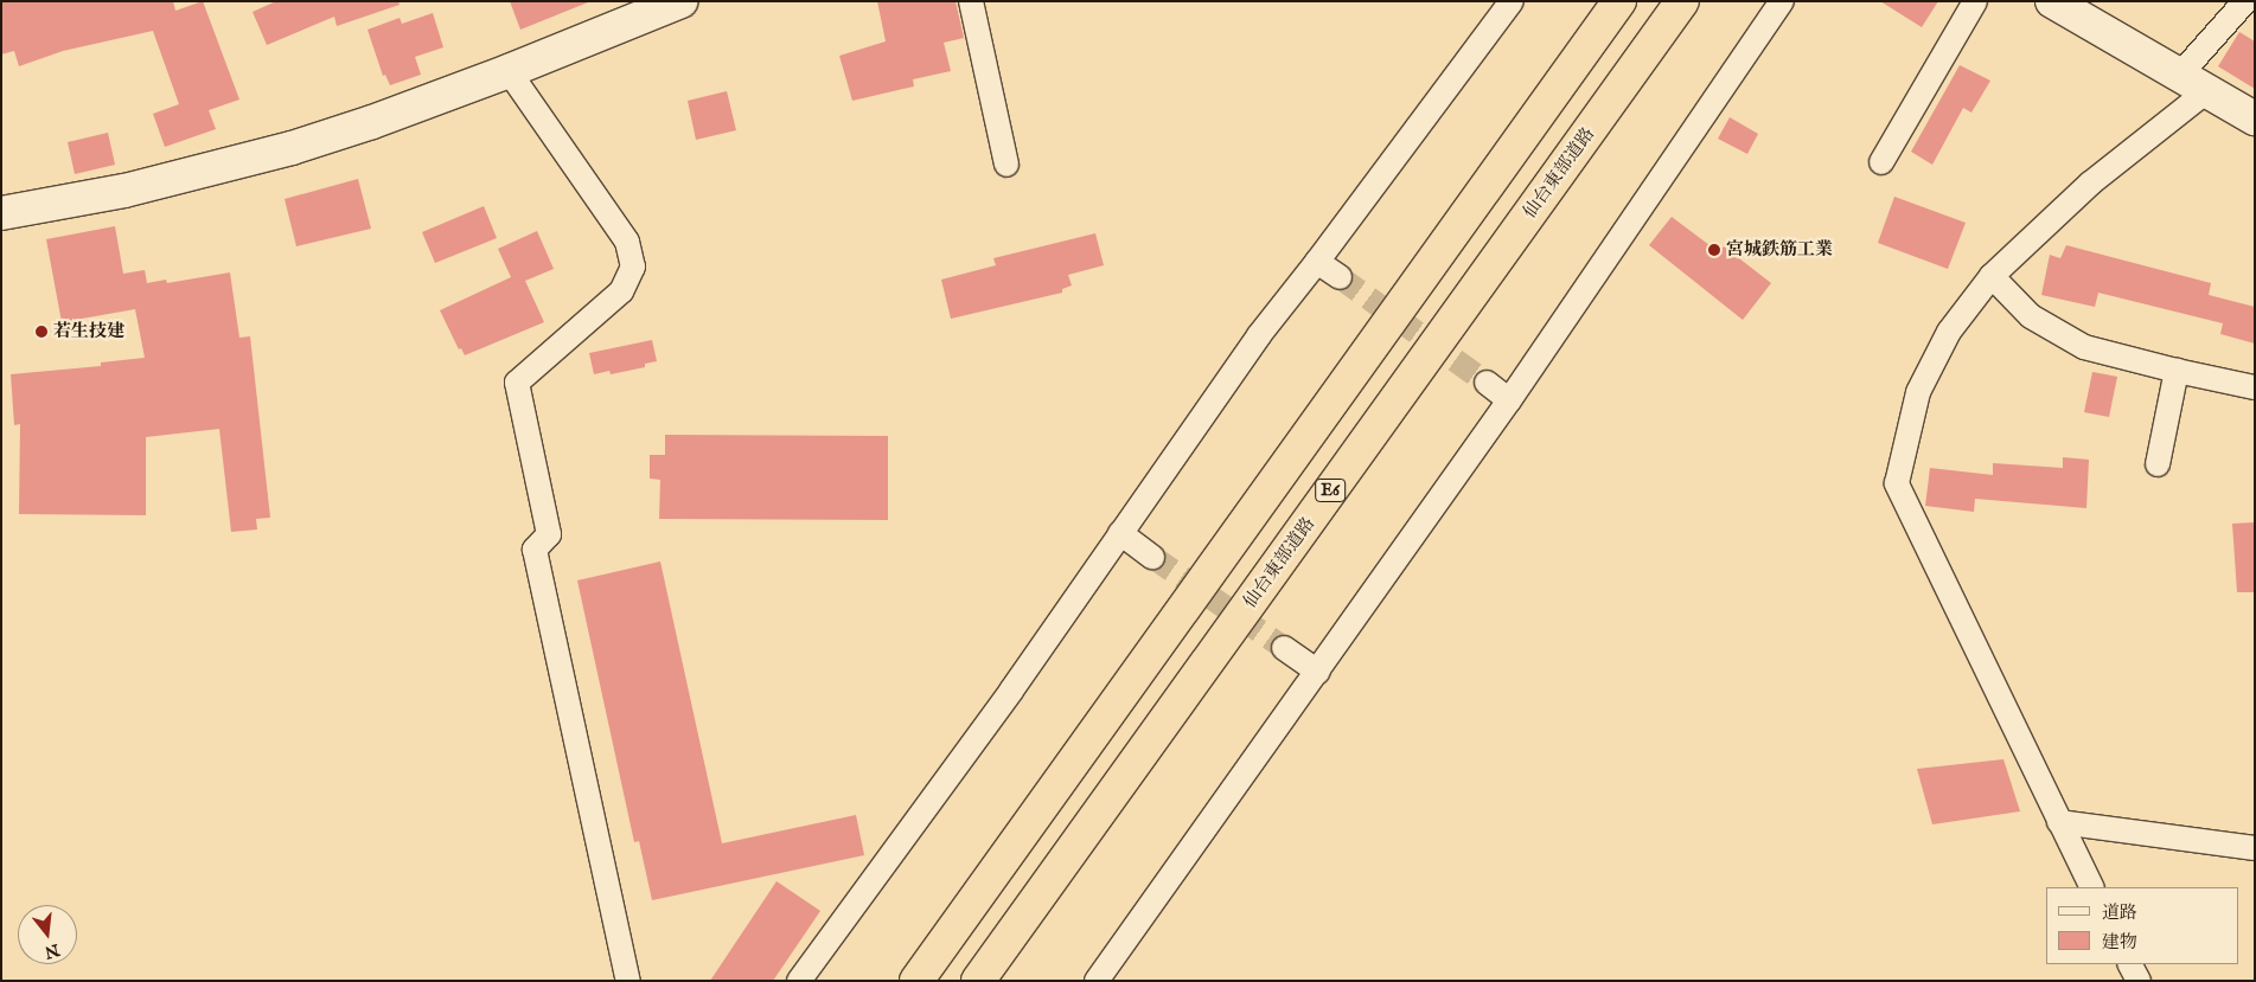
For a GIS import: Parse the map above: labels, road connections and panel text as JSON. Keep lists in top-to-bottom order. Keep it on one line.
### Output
{"streets":{"highway":["仙台東部道路","E6"]},"places":["宮城鉄筋工業","若生技建"],"legend":["道路","建物"],"north":"bottom"}
